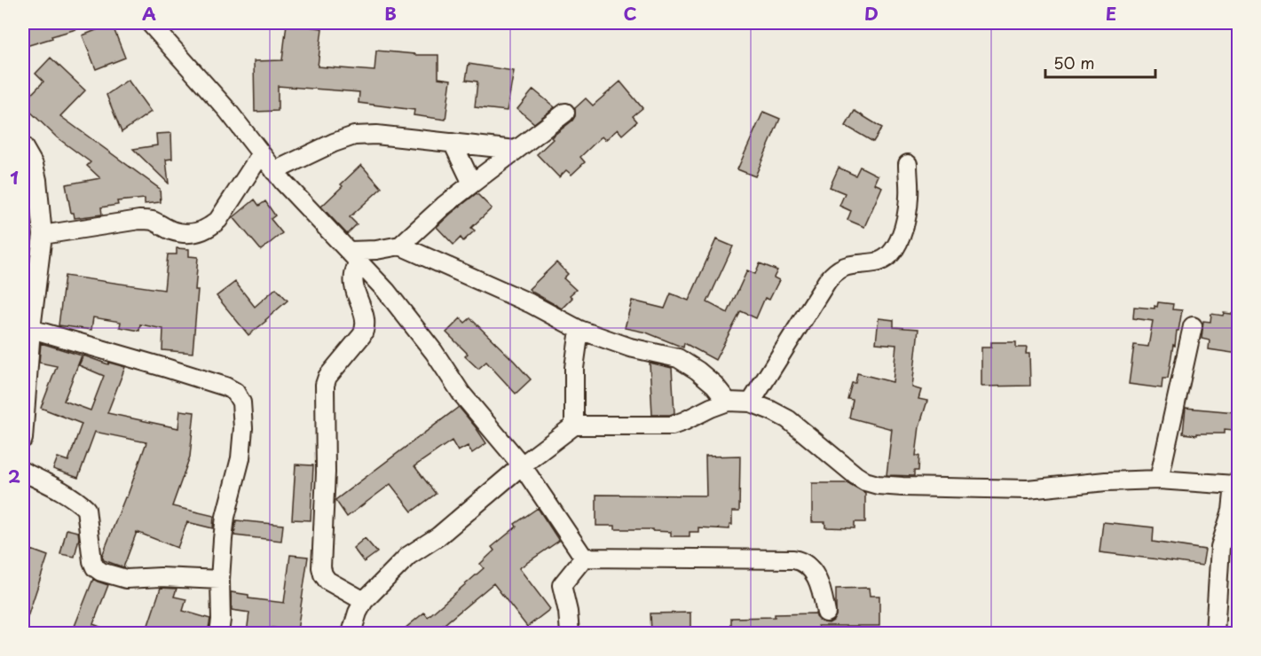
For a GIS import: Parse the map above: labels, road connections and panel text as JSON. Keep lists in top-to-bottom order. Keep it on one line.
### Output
{"scale_bar":"50 m","grid":{"columns":["A","B","C","D","E"],"rows":["1","2"]}}
